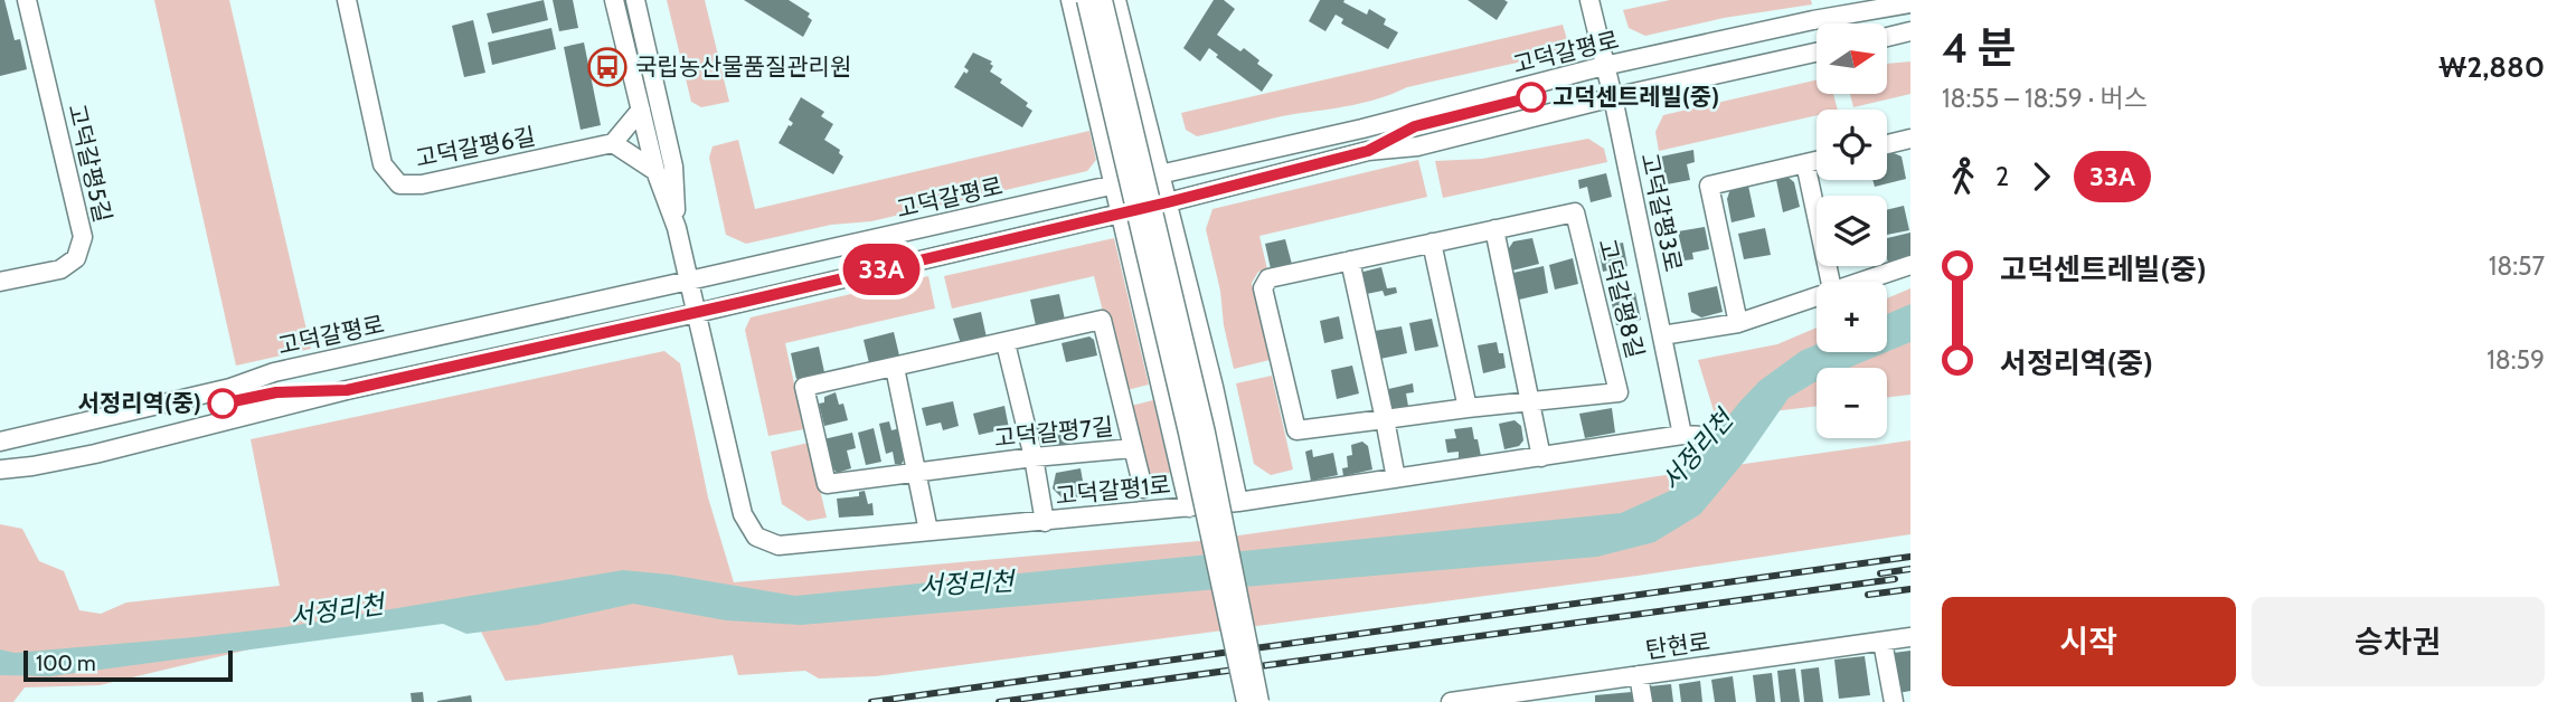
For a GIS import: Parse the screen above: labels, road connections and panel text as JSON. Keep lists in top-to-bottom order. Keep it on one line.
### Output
{"streets":{"street":["고덕갈평로","고덕갈평6길","고덕갈평5길","고덕갈평3로","고덕갈평8길","고덕갈평7길","고덕갈평1로","탄현로"]},"crossings":[["고덕갈평로","고덕갈평3로"],["고덕갈평로","고덕갈평1로"],["고덕갈평3로","고덕갈평1로"]],"water":["서정리천"],"places":{"bus stop":["국립농산물품질관리원"],"other":["고덕센트레빌(중)","서정리역(중)"]},"lines":["bus line 33A"],"scale_bar":"100 m","north":"right","page":{"on_map":"33A","heading":["4 분","18:55 – 18:59 · 버스","₩2,880"],"map_buttons":["+","−"],"legs":["2","33A"],"list":[{"name":"고덕센트레빌(중)","value":"18:57"},{"name":"서정리역(중)","value":"18:59"}],"buttons":["시작","승차권"],"scale":"100 m"}}
